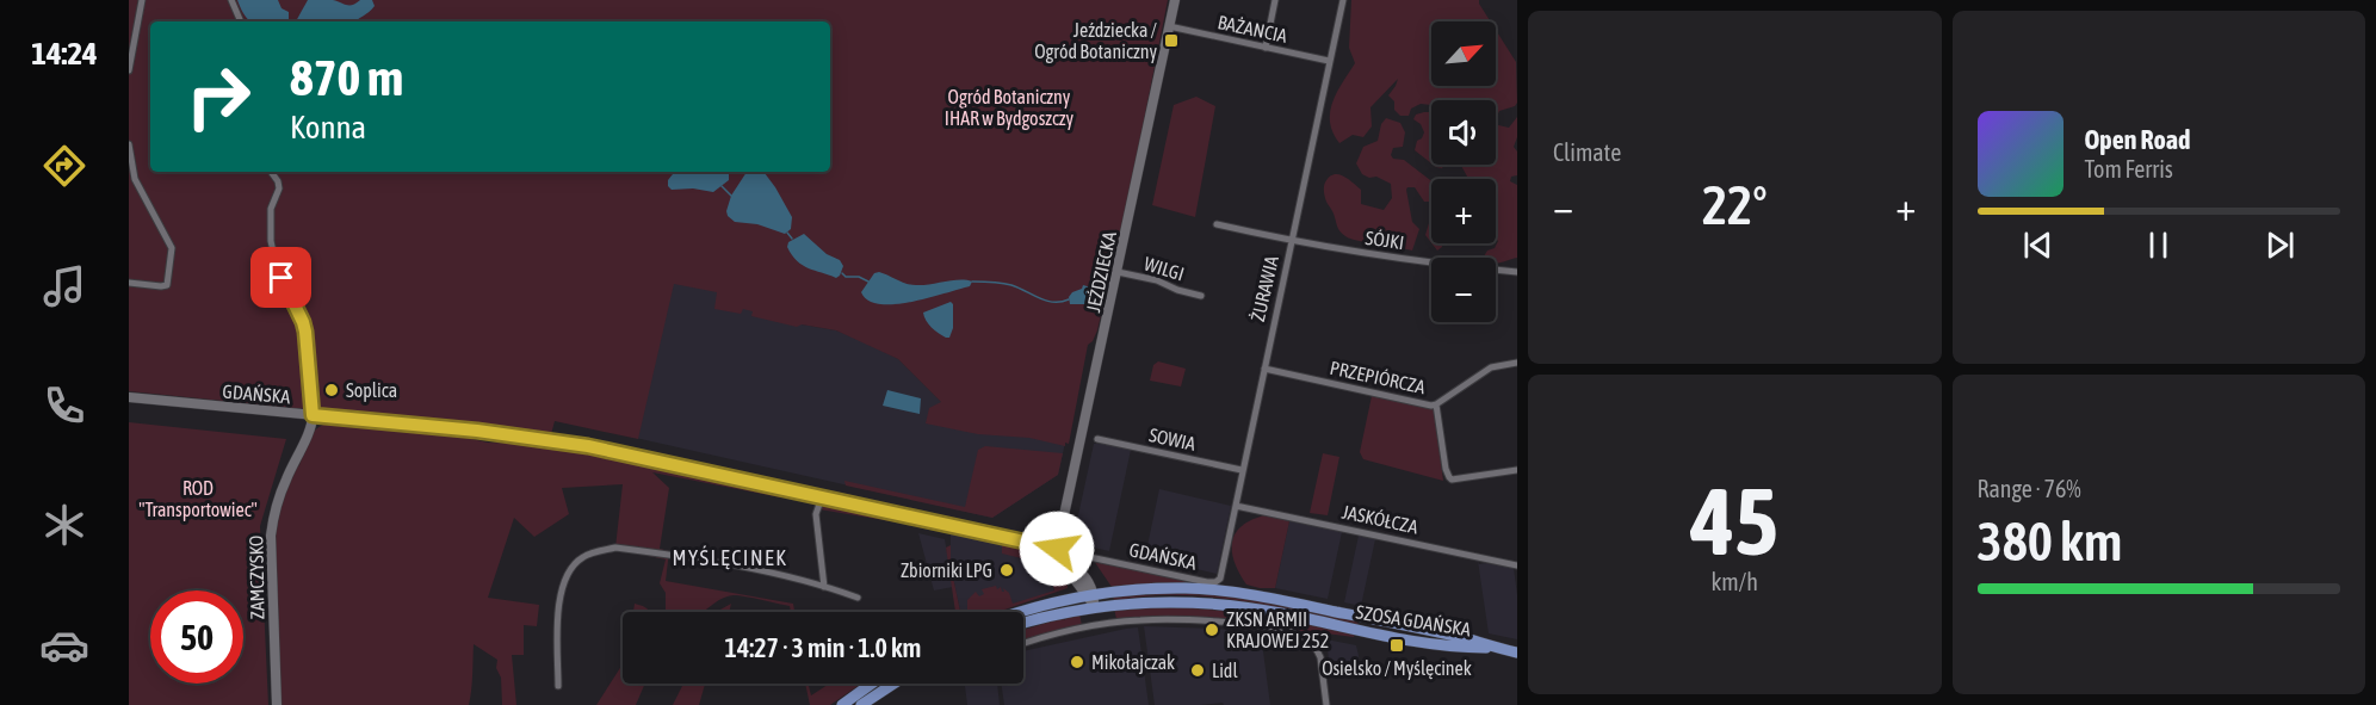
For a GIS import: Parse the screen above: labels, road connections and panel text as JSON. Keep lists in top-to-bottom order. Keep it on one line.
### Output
{"streets":{"main road":["JEŹDZIECKA","GDAŃSKA","ZAMCZYSKO","SZOSA GDAŃSKA"],"street":["BAŻANCIA","SÓJKI","WILGI","ŻURAWIA","PRZEPIÓRCZA","SOWIA","JASKÓŁCZA"]},"crossings":[["BAŻANCIA","JEŹDZIECKA"],["BAŻANCIA","ŻURAWIA"],["SÓJKI","ŻURAWIA"],["WILGI","JEŹDZIECKA"],["JEŹDZIECKA","GDAŃSKA"],["ŻURAWIA","PRZEPIÓRCZA"],["ŻURAWIA","GDAŃSKA"],["ŻURAWIA","SOWIA"],["ŻURAWIA","JASKÓŁCZA"],["GDAŃSKA","ZAMCZYSKO"]],"districts":["MYŚLĘCINEK"],"parks":["Ogród Botaniczny IHAR w Bydgoszczy","ROD \"Transportowiec\""],"places":{"transit":["Jeździecka / Ogród Botaniczny","Osielsko / Myślęcinek"],"other":["Soplica","Zbiorniki LPG","ZKSN ARMII KRAJOWEJ 252","Mikołajczak","Lidl"]},"north":"top right","page":{"tabs":"14:24","tile":["Climate",["45","km/h"],["Range · 76%","380 km"]],"map_buttons":["+","−"],"turn":["870 m","Konna"],"song":["Open Road","Tom Ferris"],"heat":["−","22°","+"],"limit":"50","trip":"14:27 · 3 min · 1.0 km"}}
